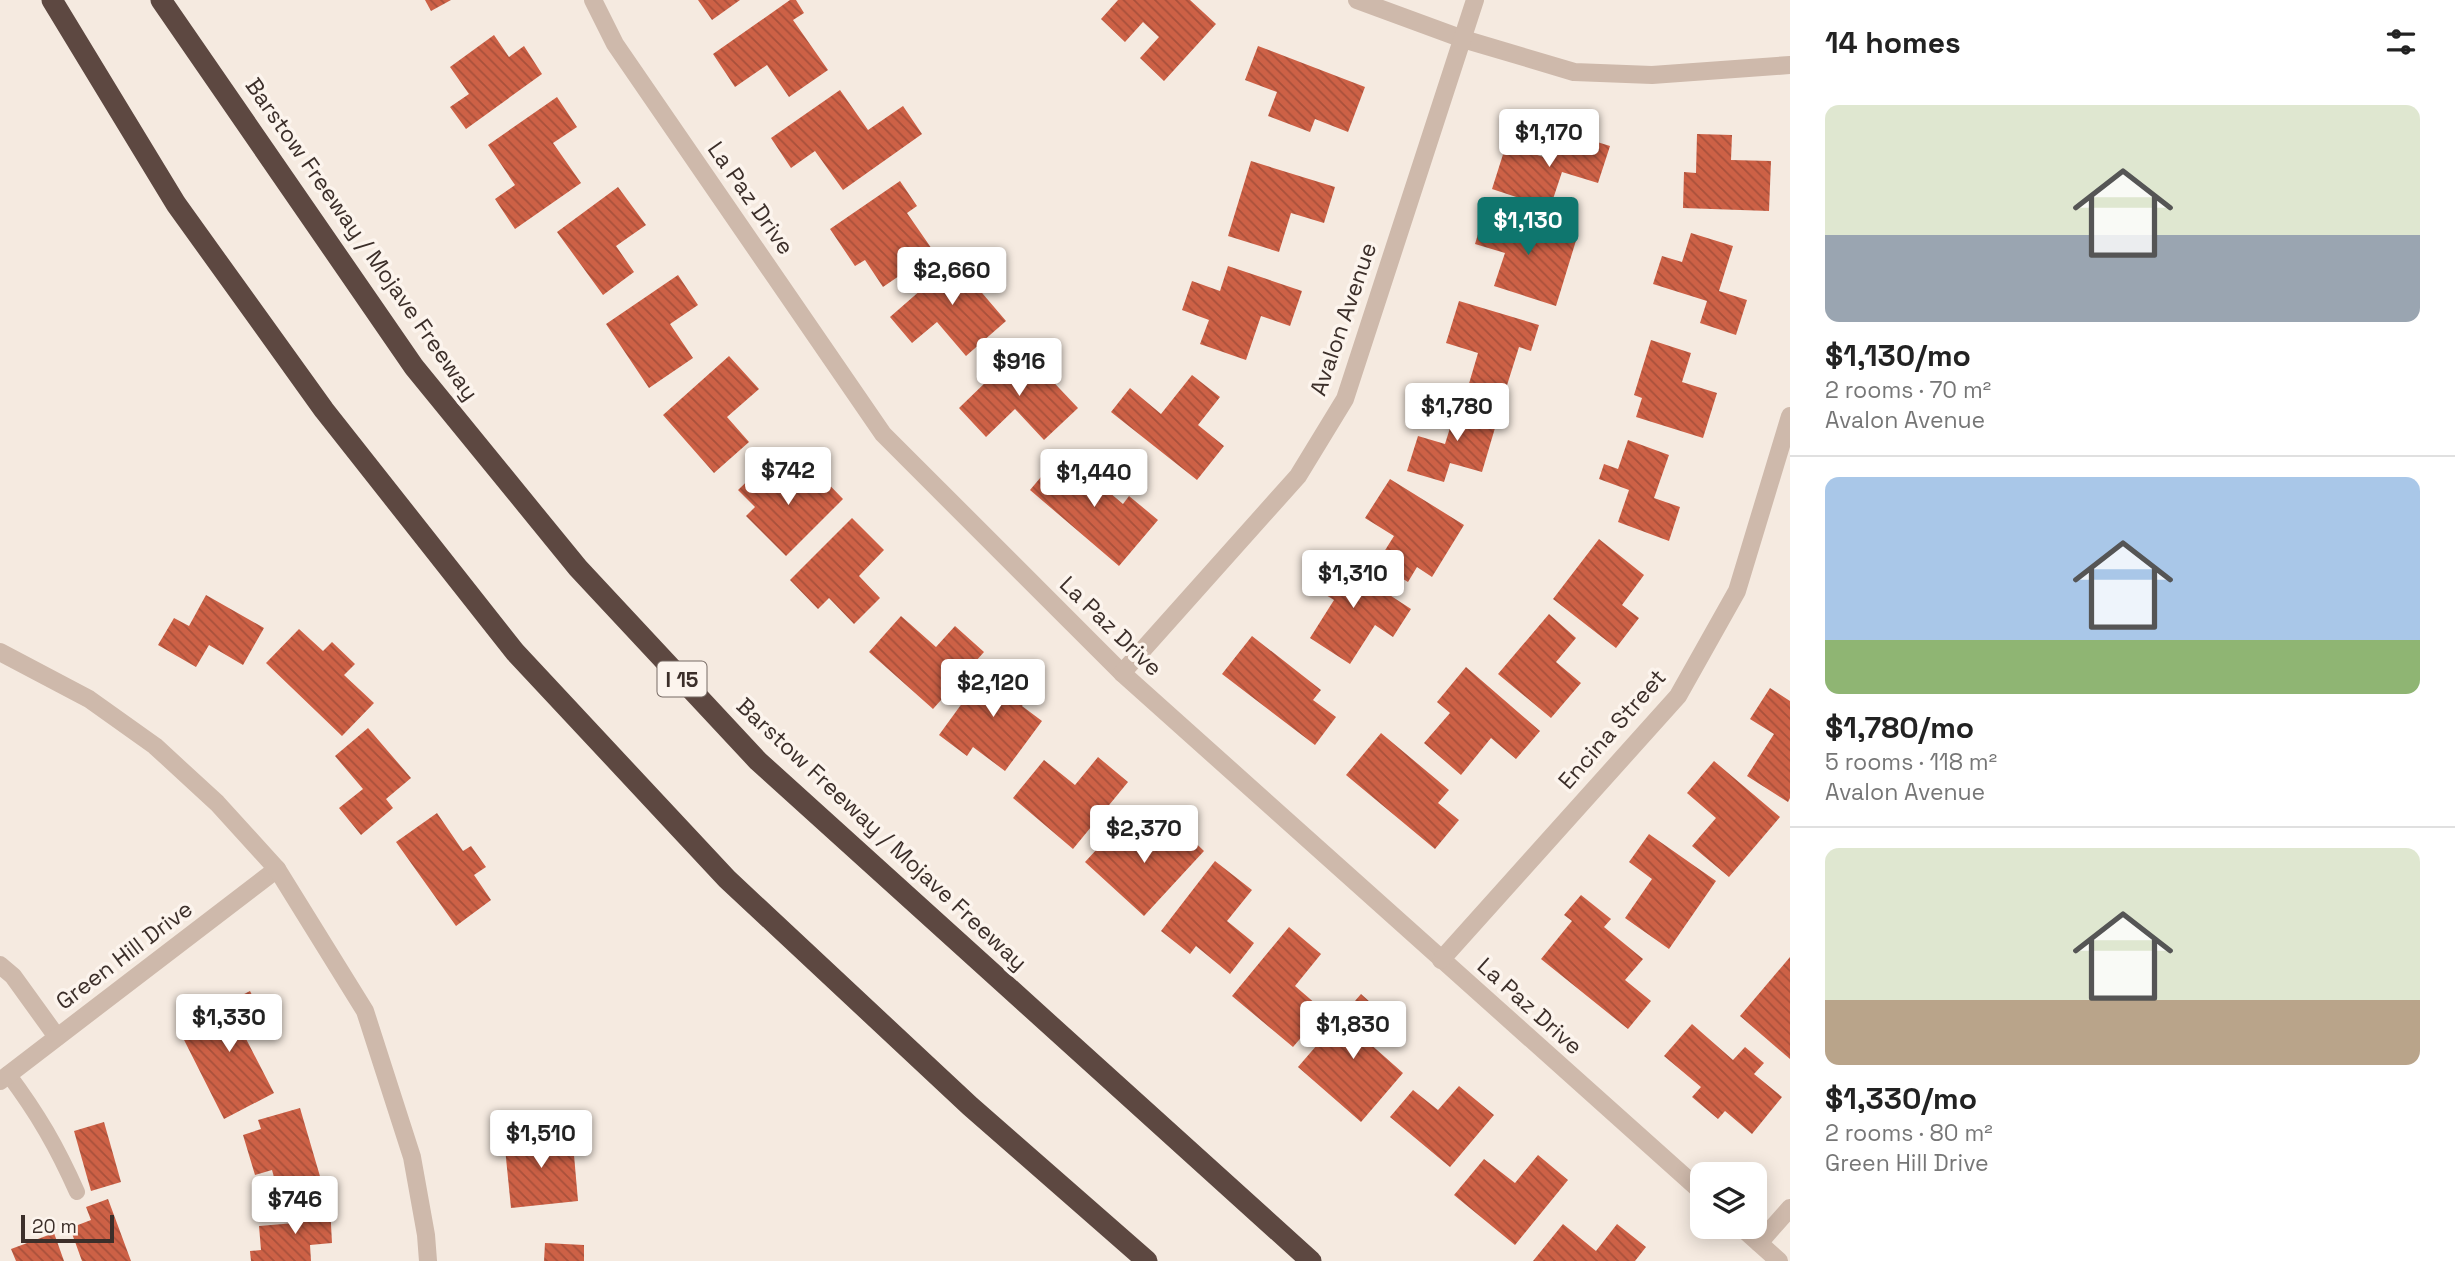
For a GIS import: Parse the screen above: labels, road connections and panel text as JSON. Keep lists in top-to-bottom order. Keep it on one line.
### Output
{"streets":{"highway":["Barstow Freeway / Mojave Freeway","I 15"],"street":["La Paz Drive","Avalon Avenue","Encina Street","Green Hill Drive"]},"crossings":[["La Paz Drive","Avalon Avenue"],["La Paz Drive","Encina Street"]],"scale_bar":"20 m","page":{"heading":"14 homes","list":[{"name":"$1,130/mo","note":"2 rooms · 70 m² · Avalon Avenue"},{"name":"$1,780/mo","note":"5 rooms · 118 m² · Avalon Avenue"},{"name":"$1,330/mo","note":"2 rooms · 80 m² · Green Hill Drive"}],"price":["$1,170","$1,130","$2,660","$916","$1,780","$742","$1,440","$1,310","$2,120","$2,370","$1,330","$1,830","$1,510","$746"],"scale":"20 m"}}
